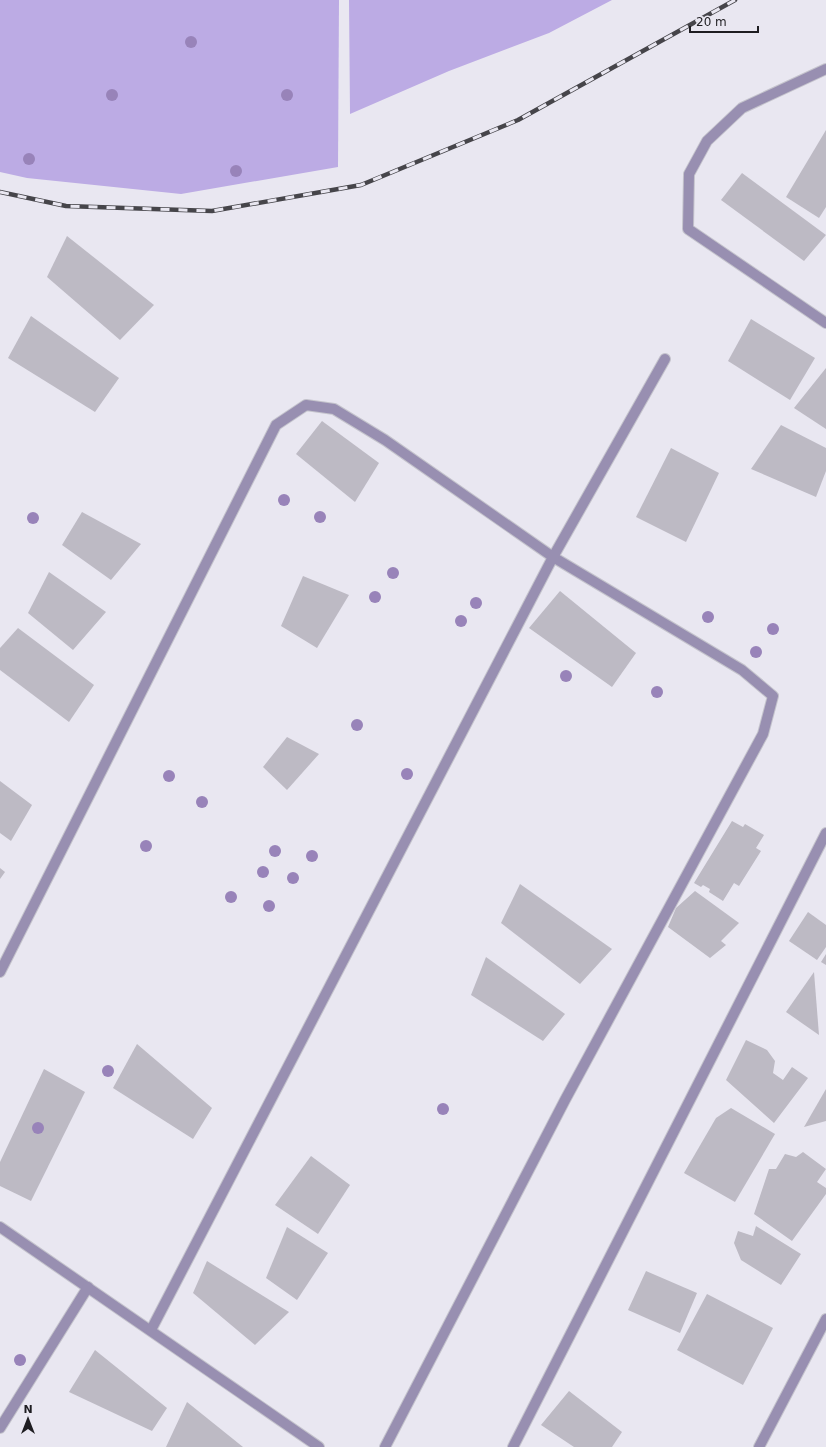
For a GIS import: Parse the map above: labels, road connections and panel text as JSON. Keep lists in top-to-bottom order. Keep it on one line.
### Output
{"scale_bar":"20 m","north":"top"}
